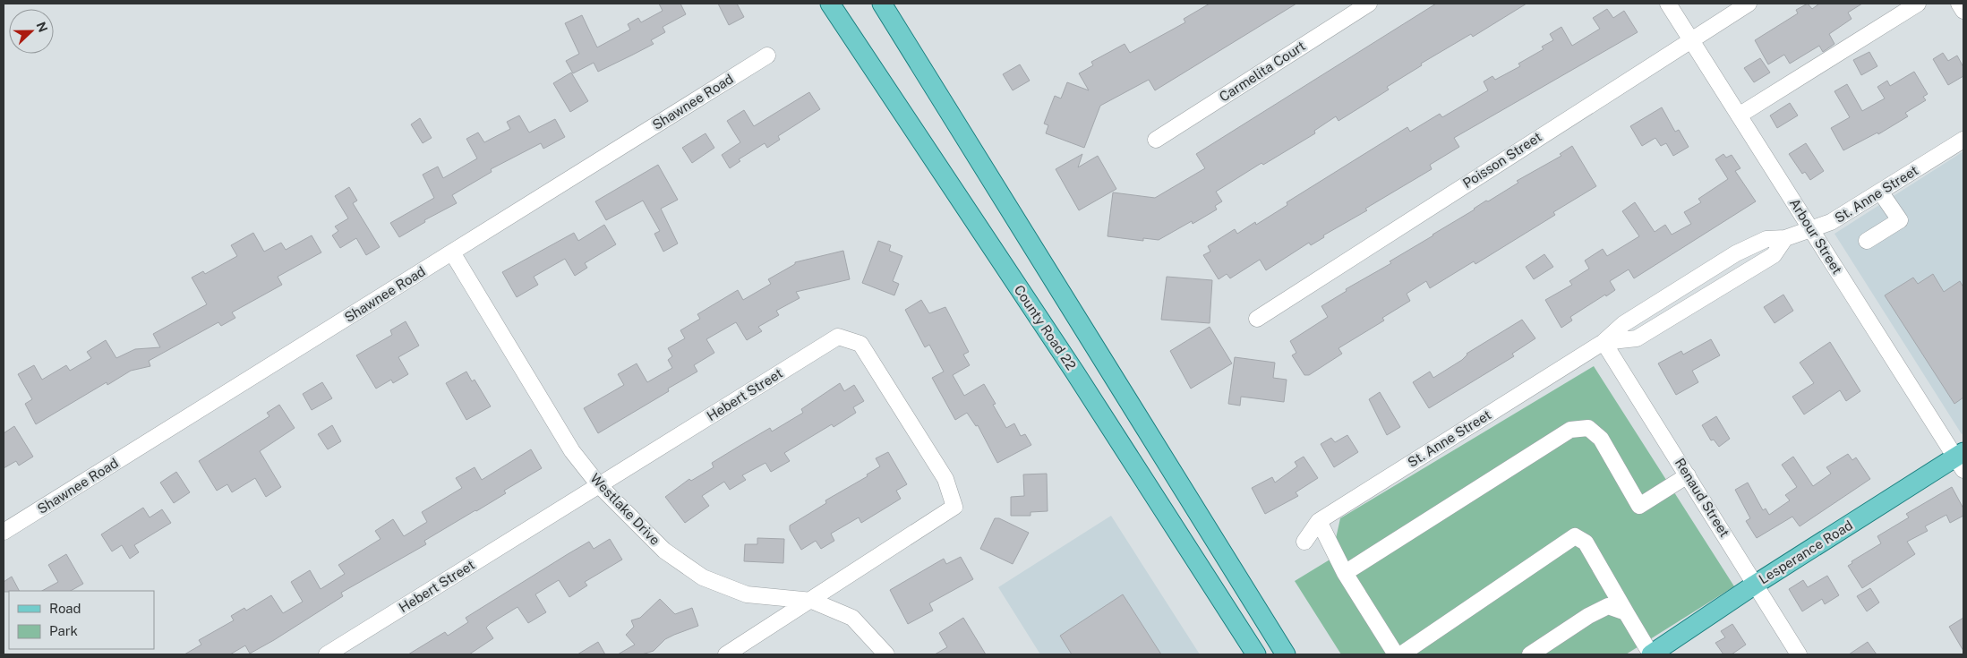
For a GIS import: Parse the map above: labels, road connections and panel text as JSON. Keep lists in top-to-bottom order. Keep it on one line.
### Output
{"streets":{"main road":["County Road 22","Lesperance Road"],"street":["Carmelita Court","Shawnee Road","Poisson Street","St. Anne Street","Arbour Street","Hebert Street","Renaud Street","Westlake Drive"]},"crossings":[["Shawnee Road","Westlake Drive"],["Poisson Street","Arbour Street"],["St. Anne Street","Arbour Street"],["St. Anne Street","Renaud Street"],["Arbour Street","Lesperance Road"],["Hebert Street","Westlake Drive"],["Renaud Street","Lesperance Road"]],"legend":["Road","Park"],"north":"right"}
